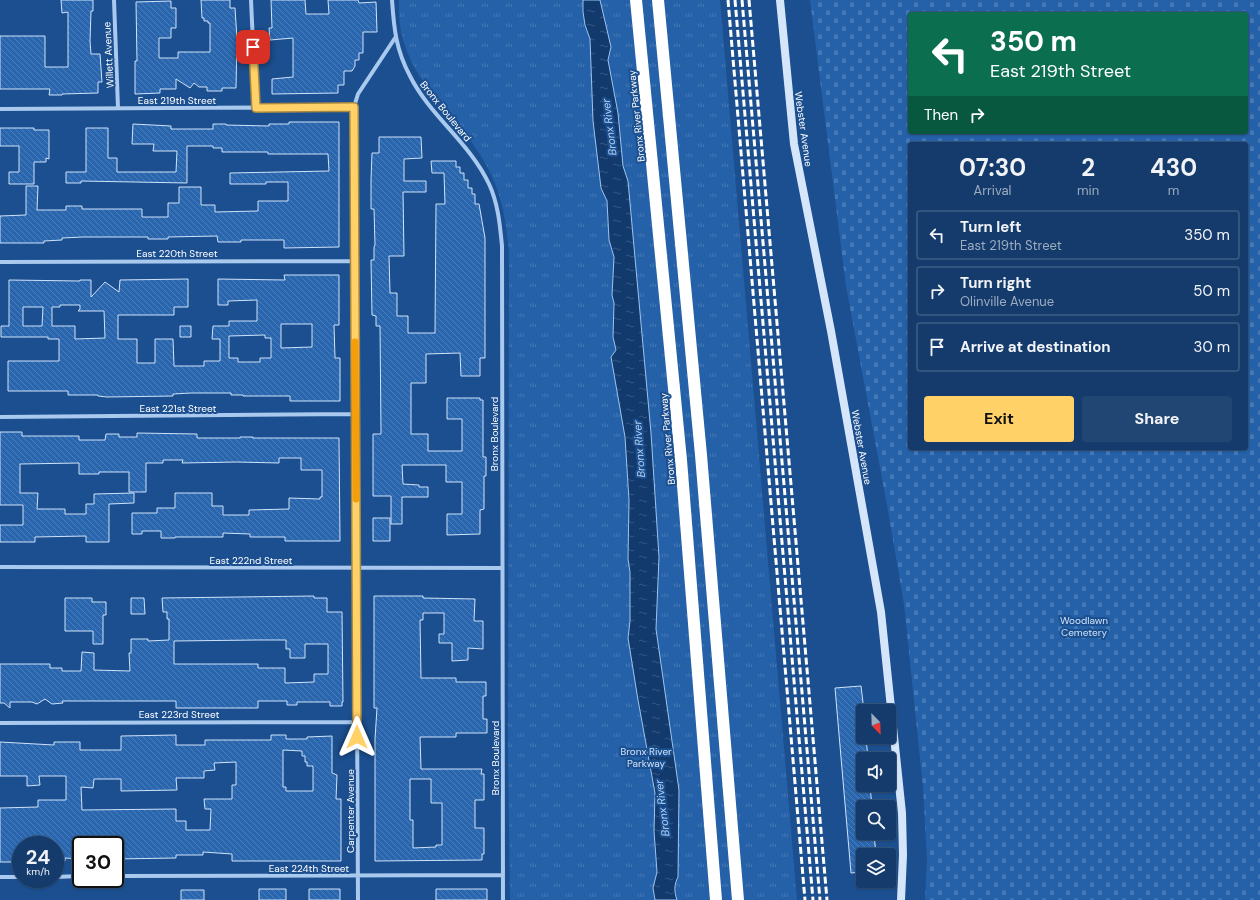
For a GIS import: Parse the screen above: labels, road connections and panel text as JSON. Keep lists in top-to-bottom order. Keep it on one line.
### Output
{"streets":{"highway":["Bronx River Parkway"],"main road":["Webster Avenue"],"street":["Willett Avenue","East 219th Street","Bronx Boulevard","East 220th Street","East 221st Street","East 222nd Street","East 223rd Street","Carpenter Avenue","East 224th Street"]},"crossings":[["Willett Avenue","East 219th Street"],["East 219th Street","Carpenter Avenue"],["Bronx Boulevard","East 222nd Street"],["Bronx Boulevard","Carpenter Avenue"],["Bronx Boulevard","East 224th Street"],["East 220th Street","Carpenter Avenue"],["East 221st Street","Carpenter Avenue"],["East 222nd Street","Carpenter Avenue"],["East 223rd Street","Carpenter Avenue"],["Carpenter Avenue","East 224th Street"]],"water":["Bronx River"],"parks":["Woodlawn Cemetery","Bronx River Parkway"],"north":"bottom right","page":{"turn":["350 m","East 219th Street"],"then":"Then","eta":["07:30","Arrival","2","min","430","m"],"list":[{"name":"Turn left","note":"East 219th Street","value":"350 m"},{"name":"Turn right","note":"Olinville Avenue","value":"50 m"},{"name":"Arrive at destination","value":"30 m"}],"buttons":["Exit","Share"],"speed":"24 km/h","limit":"30"}}
